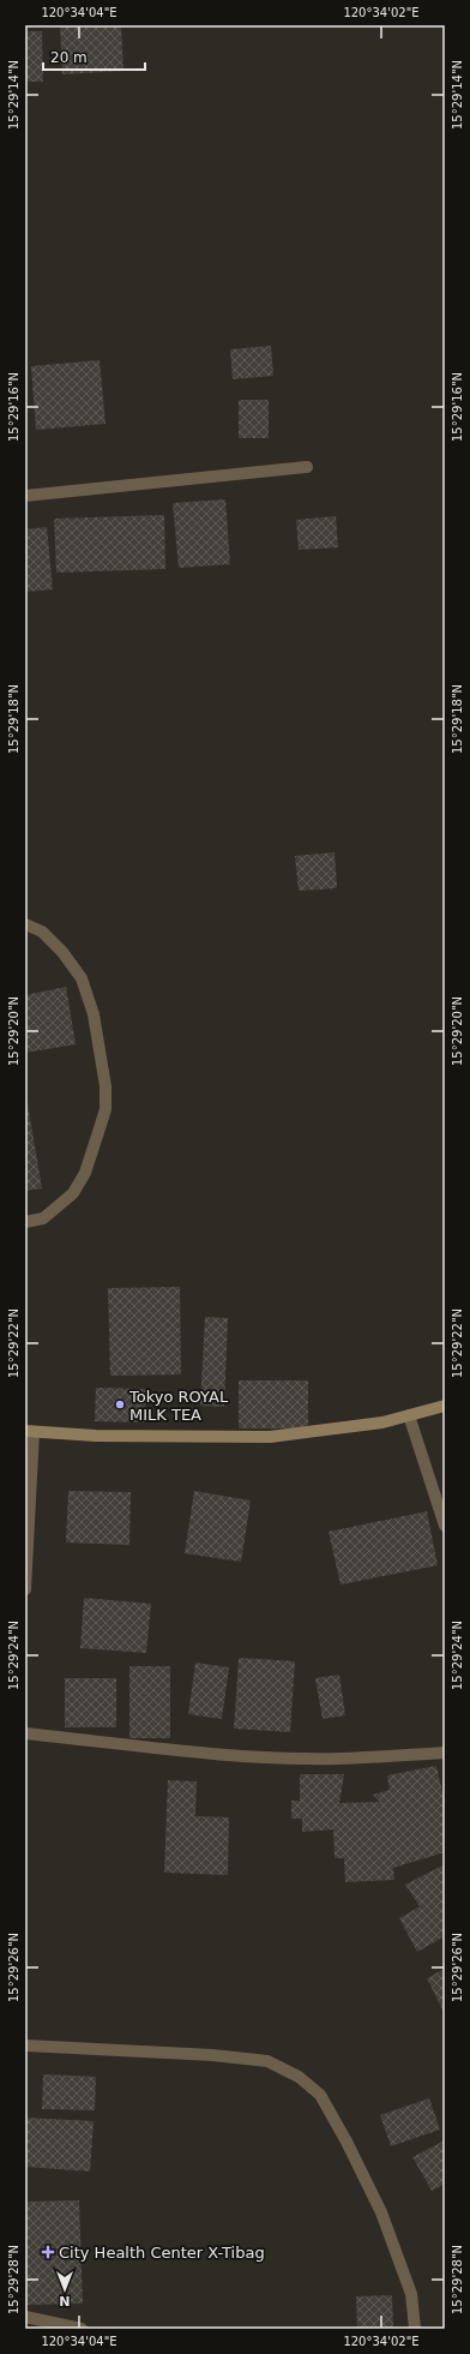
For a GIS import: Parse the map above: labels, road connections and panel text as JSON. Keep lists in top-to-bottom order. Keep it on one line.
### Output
{"places":{"other":["Tokyo ROYAL MILK TEA"],"health":["City Health Center X-Tibag"]},"scale_bar":"20 m","north":"bottom","coordinates":["120°34'04\"E","120°34'02\"E","15°29'14\"N","15°29'16\"N","15°29'18\"N","15°29'20\"N","15°29'22\"N","15°29'24\"N","15°29'26\"N","15°29'28\"N"]}
